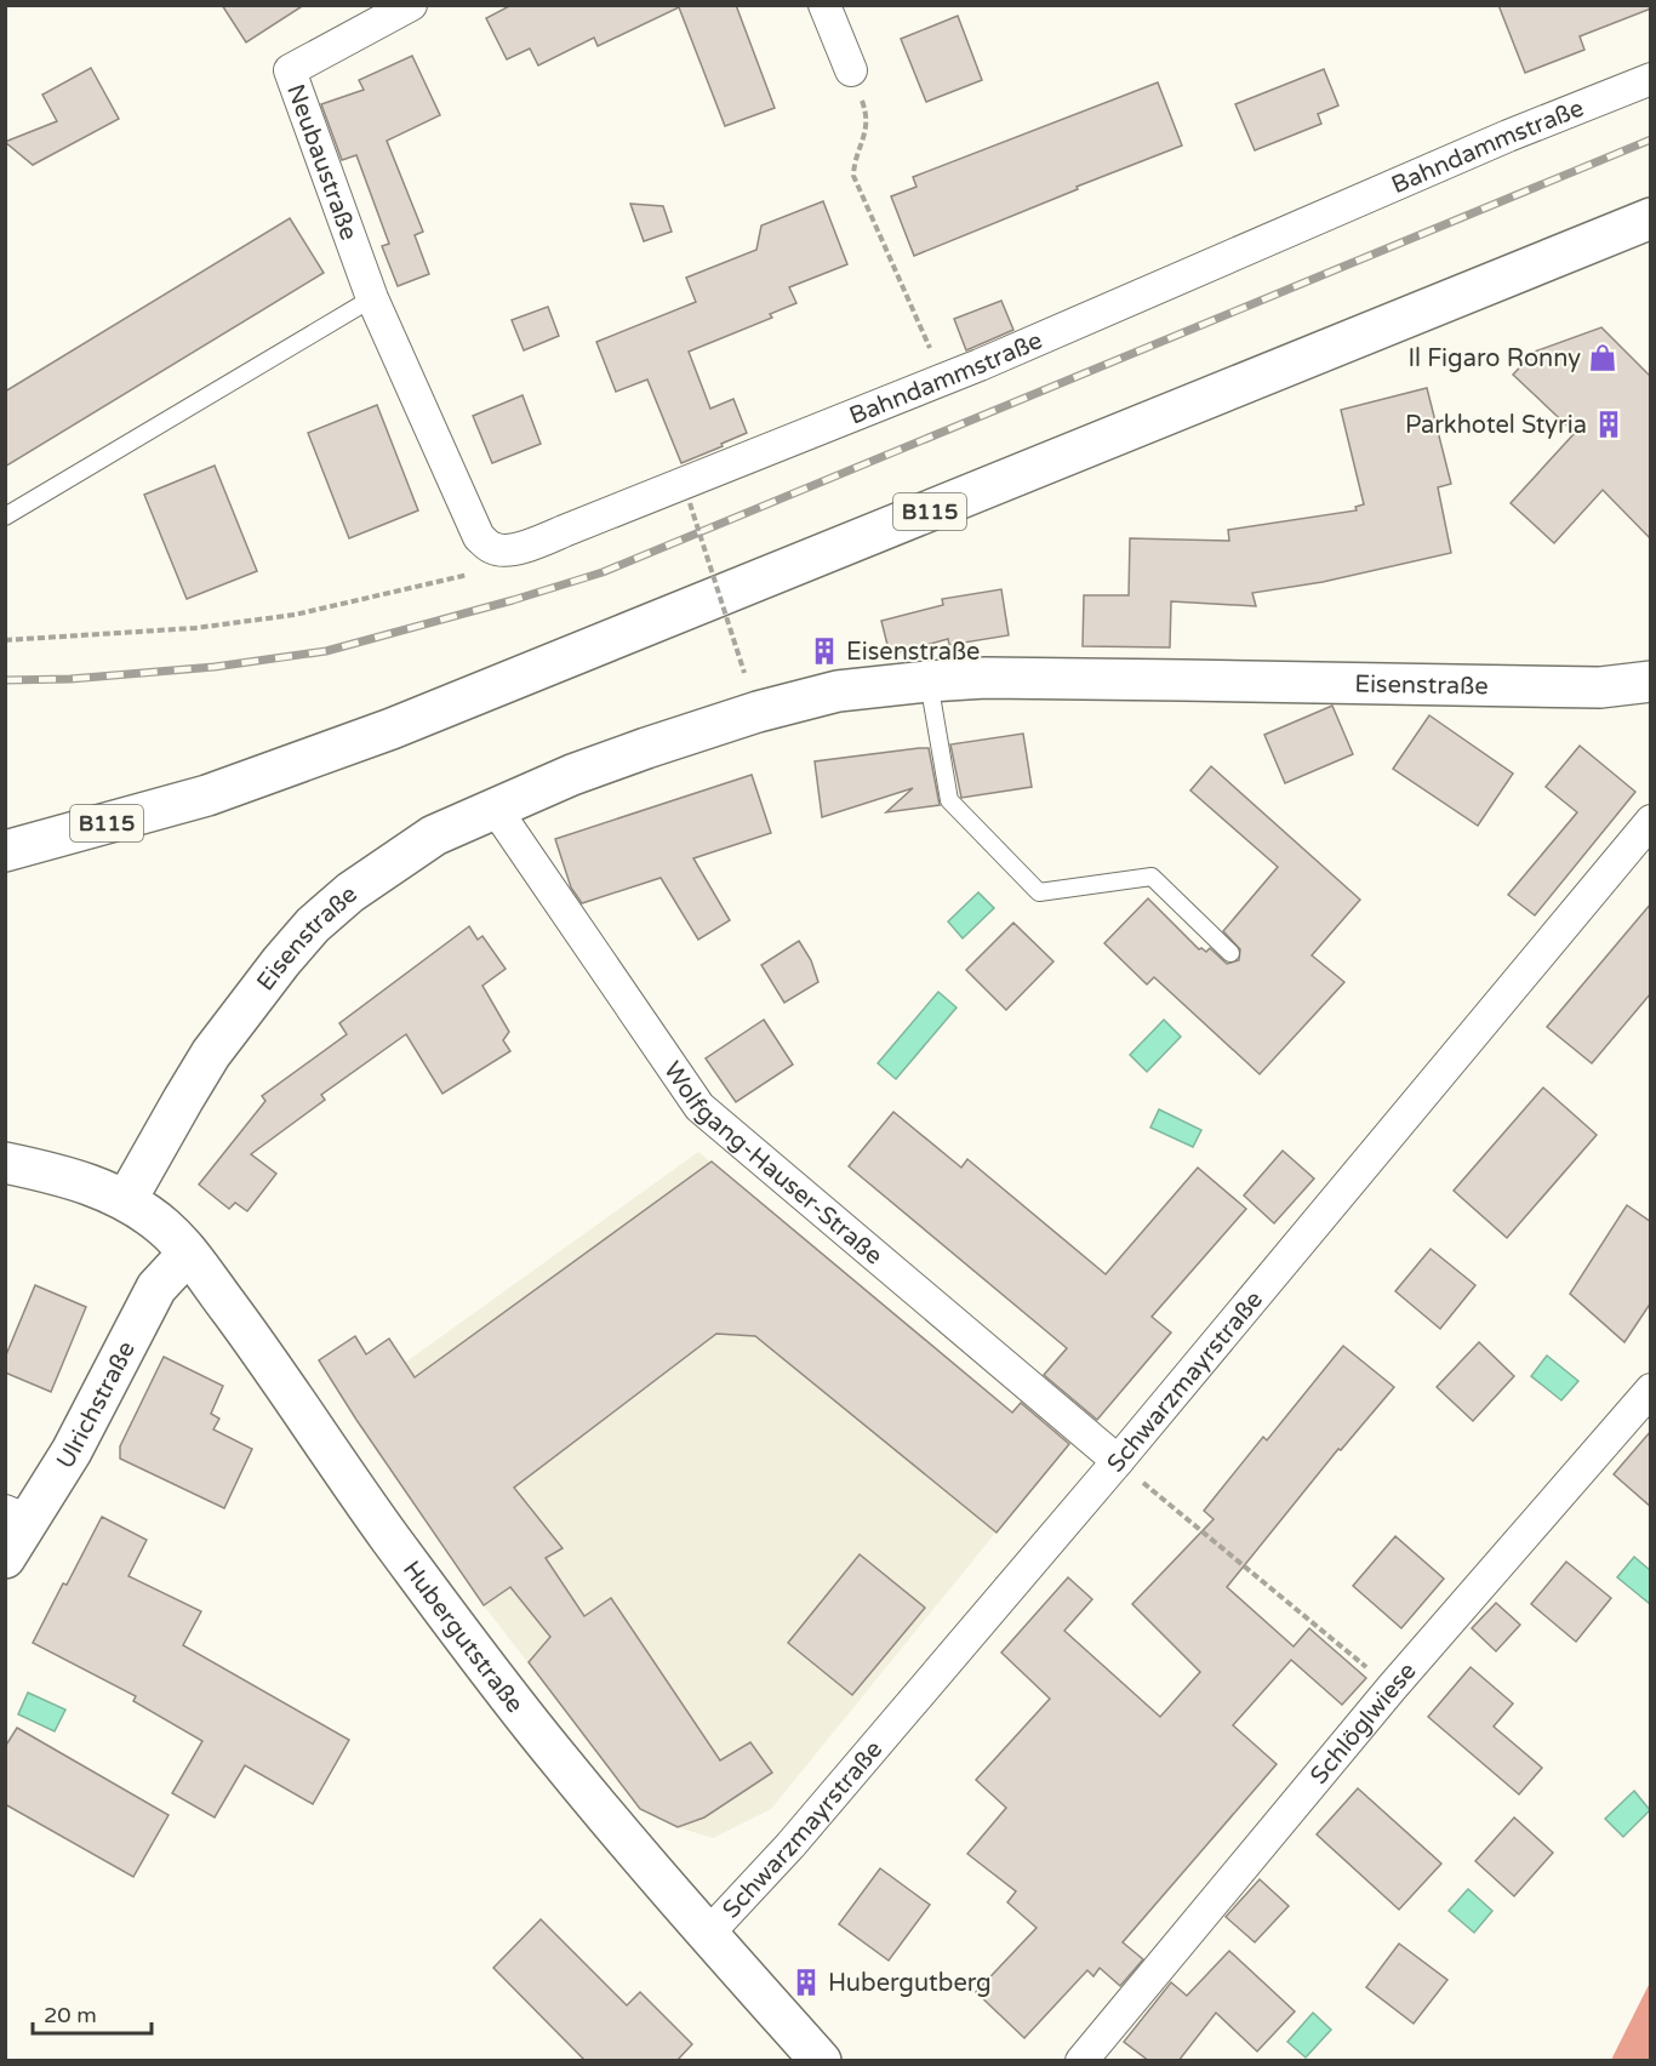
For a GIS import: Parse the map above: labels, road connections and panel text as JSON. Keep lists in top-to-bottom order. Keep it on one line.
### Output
{"streets":{"street":["Bahndammstraße","Neubaustraße","B115","Eisenstraße","Wolfgang-Hauser-Straße","Schwarzmayrstraße","Ulrichstraße","Hubergutstraße","Schlöglwiese"]},"crossings":[["Eisenstraße","Wolfgang-Hauser-Straße"],["Eisenstraße","Hubergutstraße"],["Wolfgang-Hauser-Straße","Schwarzmayrstraße"],["Schwarzmayrstraße","Hubergutstraße"],["Ulrichstraße","Hubergutstraße"]],"places":{"shop":["Il Figaro Ronny"],"building":["Parkhotel Styria","Eisenstraße","Hubergutberg"]},"scale_bar":"20 m"}
